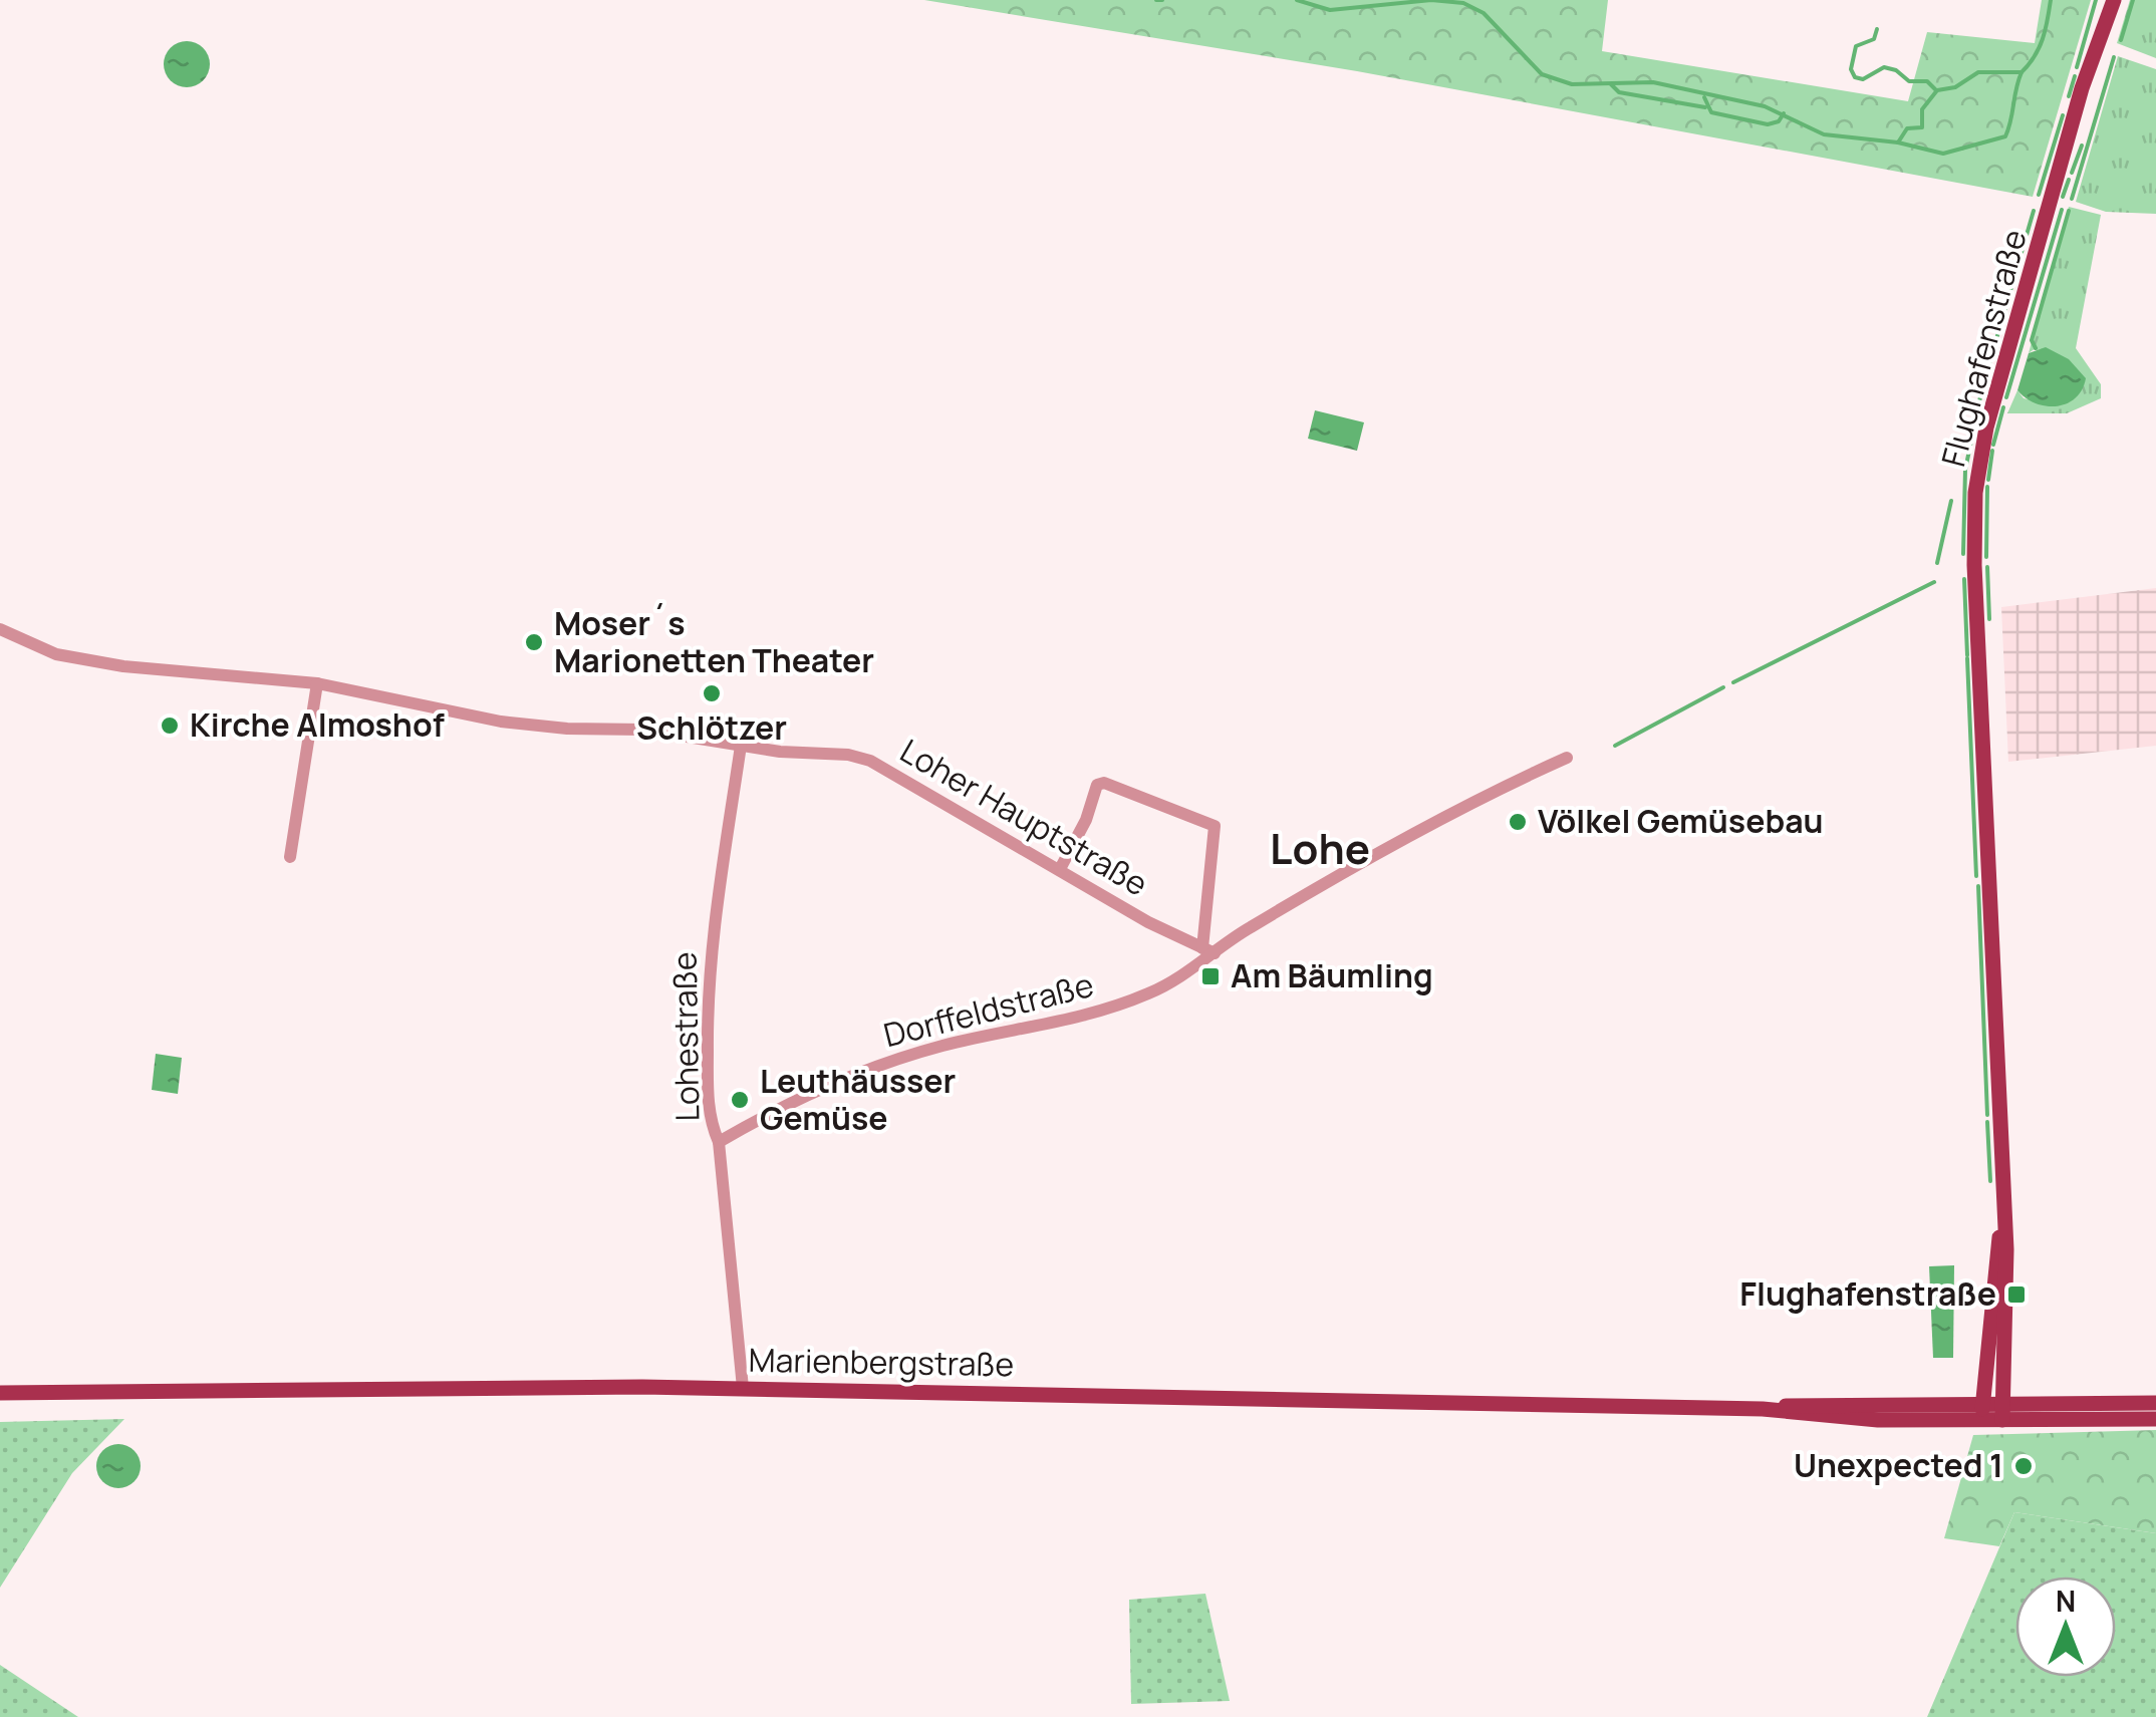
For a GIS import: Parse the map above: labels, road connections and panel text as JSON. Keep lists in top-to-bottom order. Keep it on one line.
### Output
{"streets":{"main road":["Flughafenstraße","Marienbergstraße"],"street":["Loher Hauptstraße","Dorffeldstraße","Lohestraße"]},"crossings":[["Flughafenstraße","Marienbergstraße"],["Loher Hauptstraße","Dorffeldstraße"],["Loher Hauptstraße","Lohestraße"],["Dorffeldstraße","Lohestraße"],["Lohestraße","Marienbergstraße"]],"districts":["Lohe"],"places":{"other":["Moser´s Marionetten Theater","Schlötzer","Kirche Almoshof","Völkel Gemüsebau","Leuthäusser Gemüse","Unexpected 1"],"transit":["Am Bäumling","Flughafenstraße"]},"north":"top"}
